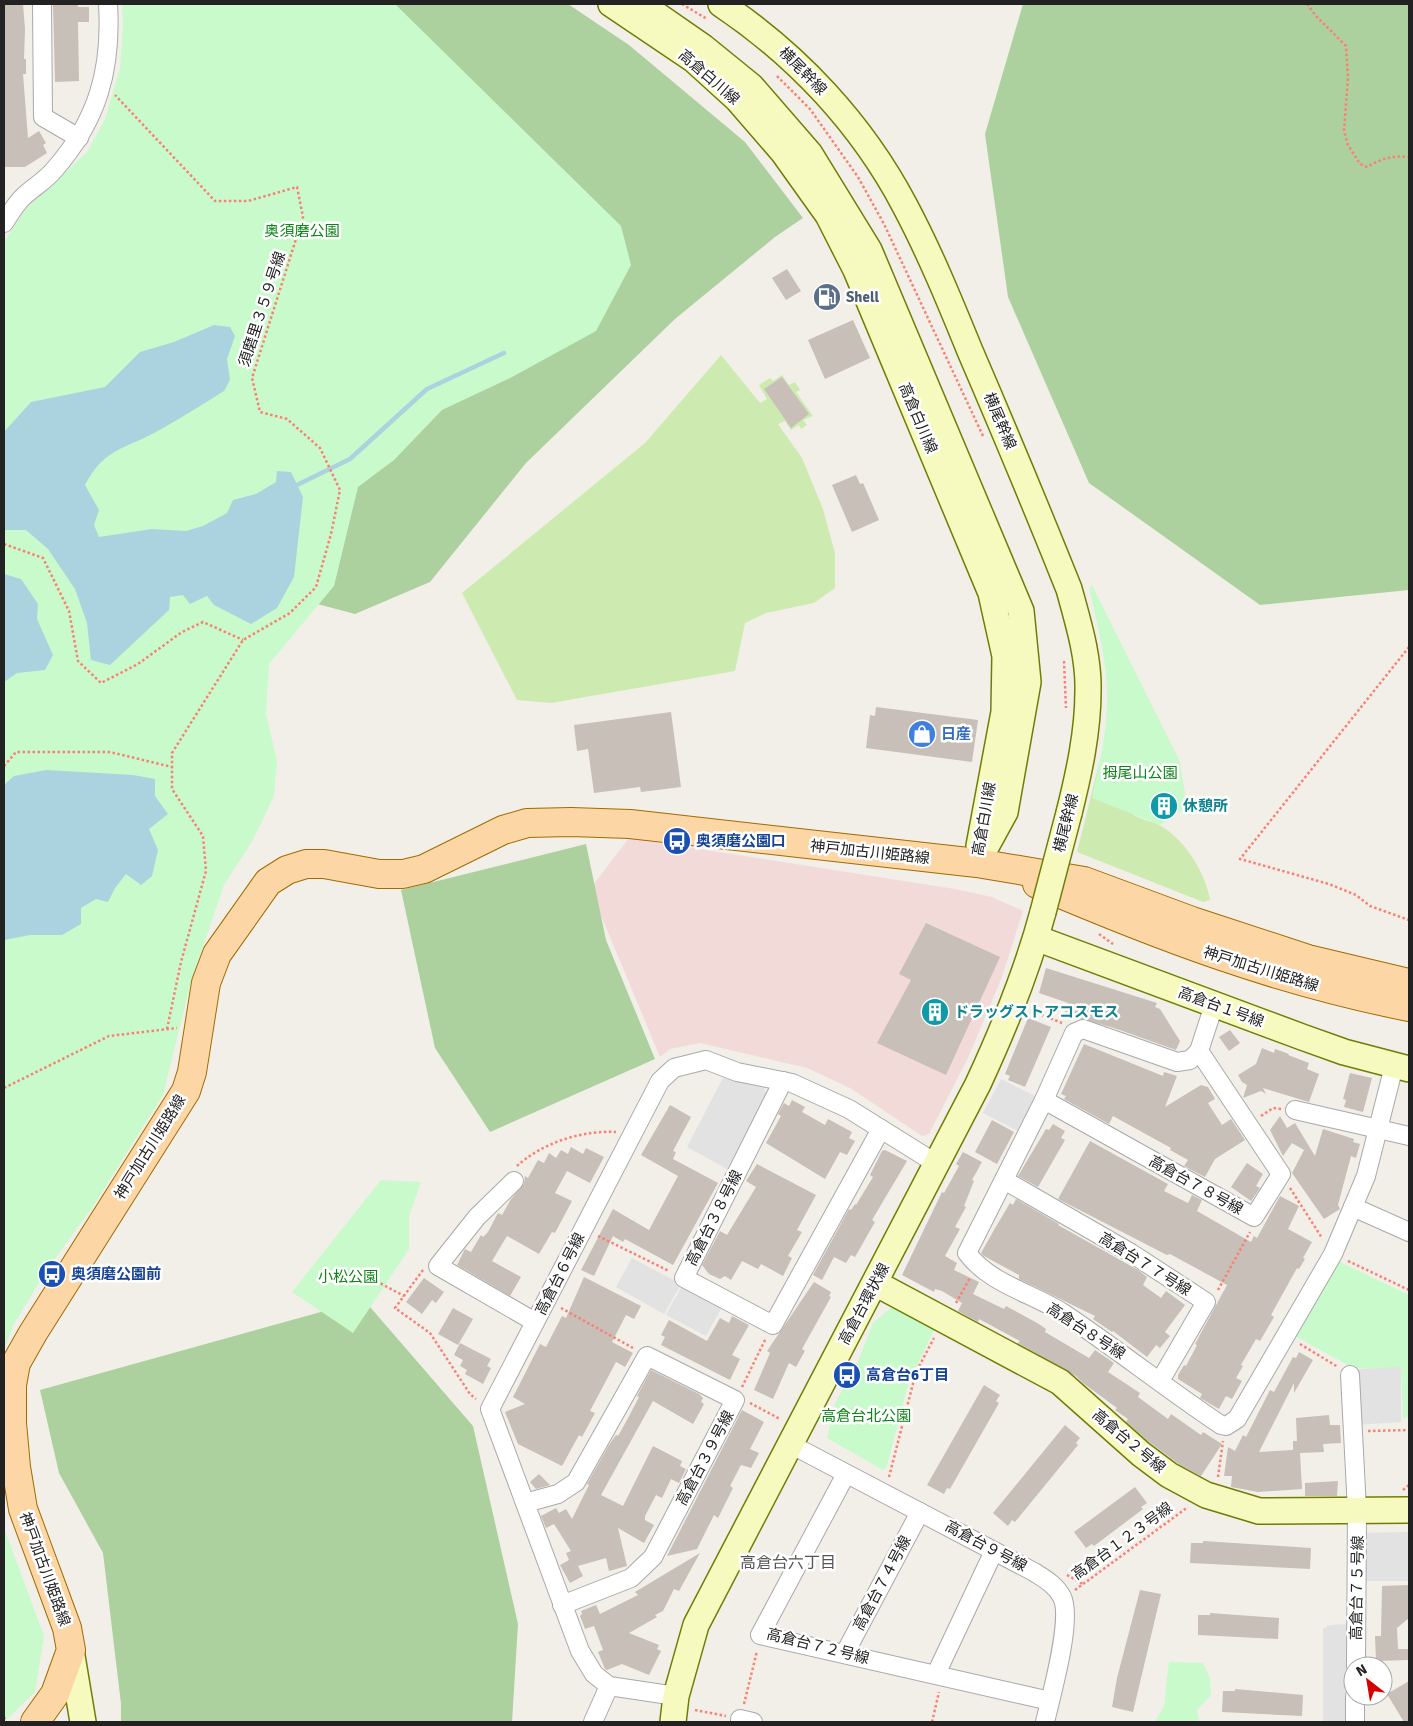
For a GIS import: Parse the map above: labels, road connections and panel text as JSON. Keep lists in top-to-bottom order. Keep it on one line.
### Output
{"streets":{"main road":["神戸加古川姫路線"],"street":["横尾幹線","高倉白川線","高倉台１号線","高倉台７８号線","高倉台３８号線","高倉台７７号線","高倉台６号線","高倉台環状線","高倉台８号線","高倉台２号線","高倉台３９号線","高倉台９号線","高倉台７４号線","高倉台７５号線","高倉台７２号線"],"path":["須磨里３５９号線","高倉台１２３号線"]},"crossings":[["横尾幹線","高倉台環状線"],["高倉白川線","神戸加古川姫路線"],["高倉台１号線","高倉台環状線"],["高倉台３８号線","高倉台６号線"],["高倉台７７号線","高倉台８号線"],["高倉台６号線","高倉台環状線"],["高倉台環状線","高倉台２号線"],["高倉台環状線","高倉台９号線"],["高倉台２号線","高倉台７５号線"],["高倉台１２３号線","高倉台９号線"],["高倉台９号線","高倉台７４号線"],["高倉台９号線","高倉台７２号線"],["高倉台７４号線","高倉台７２号線"]],"districts":["高倉台六丁目"],"parks":["奥須磨公園","拇尾山公園","小松公園","高倉台北公園"],"places":{"fuel station":["Shell"],"shop":["日産"],"building":["休憩所","ドラッグストアコスモス"],"bus stop":["奥須磨公園口","奥須磨公園前","高倉台6丁目"]},"north":"top left"}
